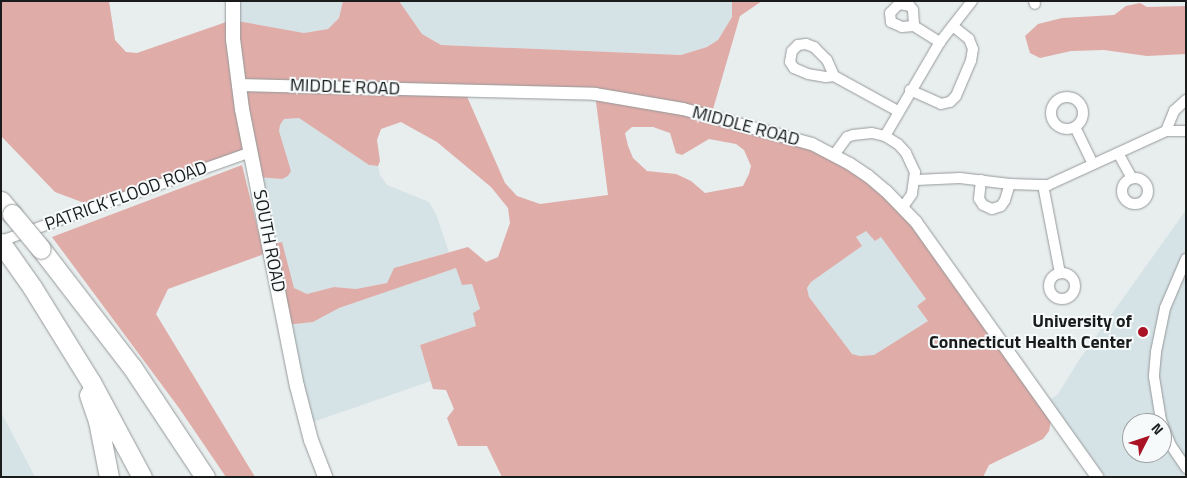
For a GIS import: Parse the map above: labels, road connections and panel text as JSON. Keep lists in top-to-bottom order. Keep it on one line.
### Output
{"streets":{"main road":["SOUTH ROAD"],"street":["MIDDLE ROAD","PATRICK FLOOD ROAD"]},"crossings":[["MIDDLE ROAD","SOUTH ROAD"],["PATRICK FLOOD ROAD","SOUTH ROAD"]],"places":["University of Connecticut Health Center"],"north":"top right"}
